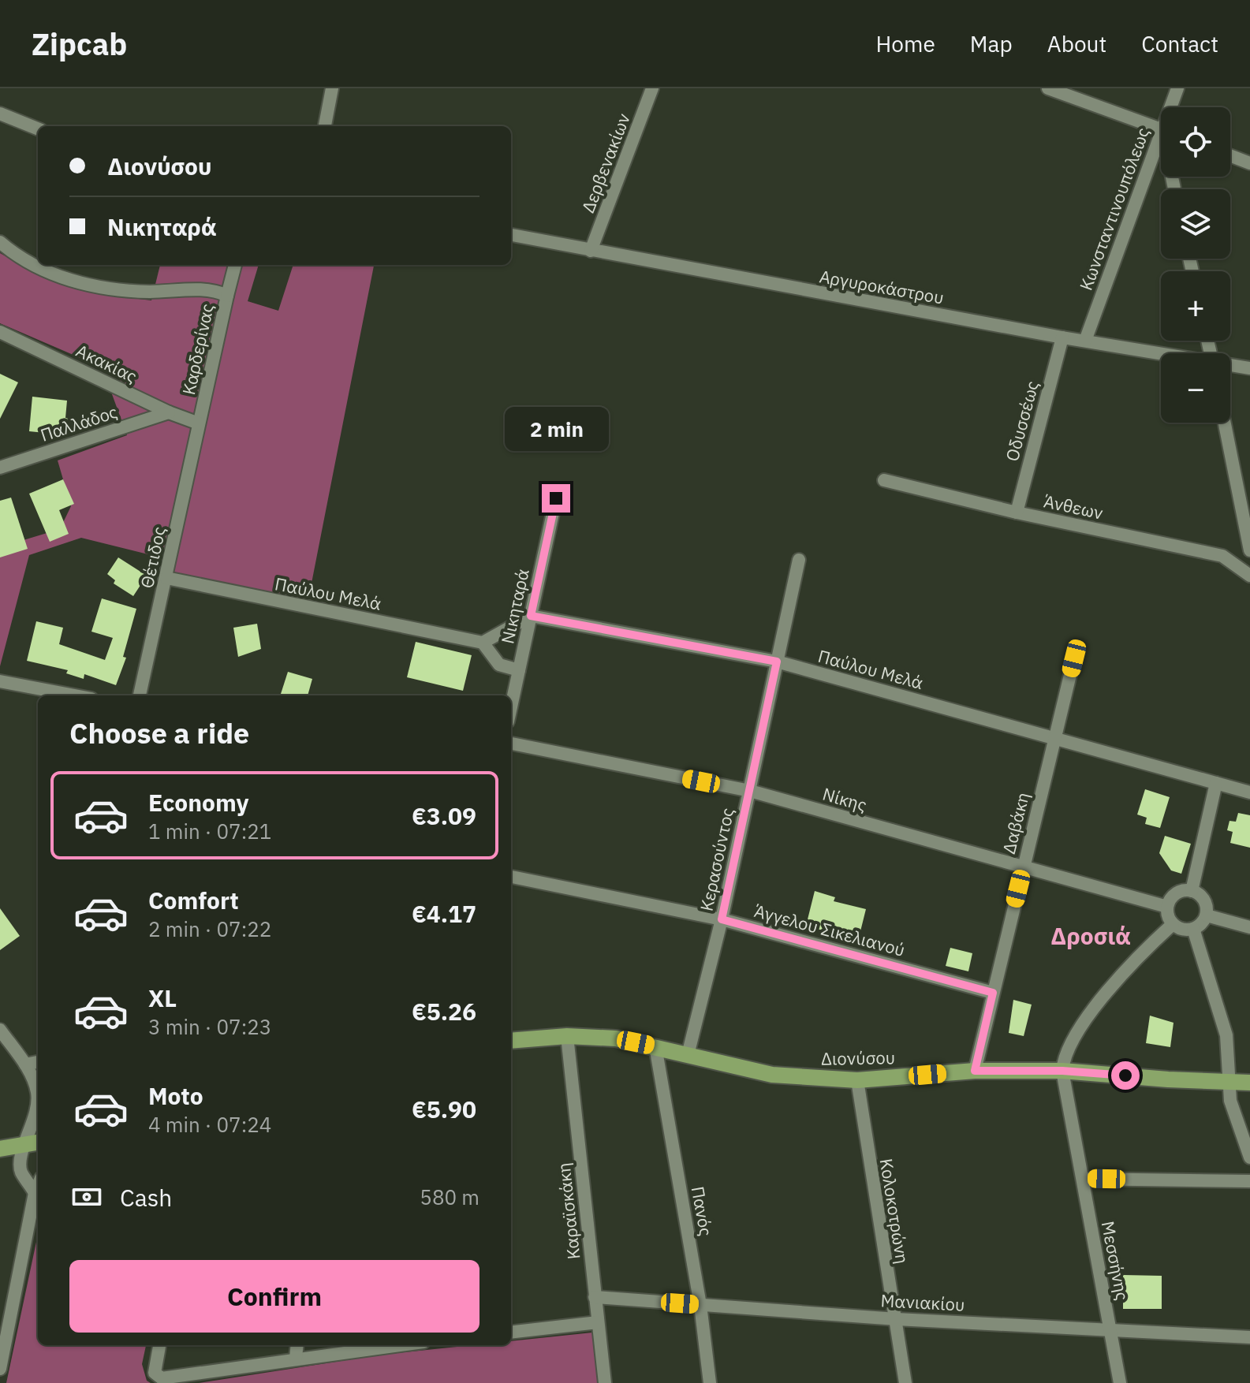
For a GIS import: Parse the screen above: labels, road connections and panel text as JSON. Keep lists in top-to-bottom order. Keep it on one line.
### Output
{"streets":{"main road":["Διονύσου"],"street":["Δερβενακίων","Κωνσταντινουπόλεως","Αργυροκάστρου","Καρδερίνας","Ακακίας","Οδυσσέως","Παλλάδος","Άνθεων","Θέτιδος","Παύλου Μελά","Νικηταρά","Νίκης","Δαβάκη","Κερασούντος","Άγγελου Σικελιανού","Καραϊσκάκη","Πανός","Κολοκοτρώνη","Μεσσήνης","Μανιακίου"]},"crossings":[["Δερβενακίων","Αργυροκάστρου"],["Κωνσταντινουπόλεως","Αργυροκάστρου"],["Αργυροκάστρου","Οδυσσέως"],["Καρδερίνας","Ακακίας"],["Καρδερίνας","Θέτιδος"],["Ακακίας","Παλλάδος"],["Ακακίας","Θέτιδος"],["Οδυσσέως","Άνθεων"],["Θέτιδος","Παύλου Μελά"],["Παύλου Μελά","Νικηταρά"],["Παύλου Μελά","Δαβάκη"],["Παύλου Μελά","Κερασούντος"],["Νίκης","Δαβάκη"],["Νίκης","Κερασούντος"],["Δαβάκη","Άγγελου Σικελιανού"],["Δαβάκη","Διονύσου"],["Κερασούντος","Άγγελου Σικελιανού"],["Κερασούντος","Διονύσου"],["Διονύσου","Καραϊσκάκη"],["Διονύσου","Πανός"],["Διονύσου","Κολοκοτρώνη"],["Διονύσου","Μεσσήνης"],["Καραϊσκάκη","Μανιακίου"],["Πανός","Μανιακίου"],["Κολοκοτρώνη","Μανιακίου"],["Μεσσήνης","Μανιακίου"]],"districts":["Δροσιά"],"page":{"header":"Zipcab","nav":["Home","Map","About","Contact"],"map_buttons":["+","−"],"banner":["Διονύσου","Νικηταρά"],"bubble":"2 min","heading":"Choose a ride","list":[{"name":"Economy","note":"1 min · 07:21","value":"€3.09"},{"name":"Comfort","note":"2 min · 07:22","value":"€4.17"},{"name":"XL","note":"3 min · 07:23","value":"€5.26"},{"name":"Moto","note":"4 min · 07:24","value":"€5.90"}],"pay":["Cash","580 m"],"buttons":"Confirm"}}
